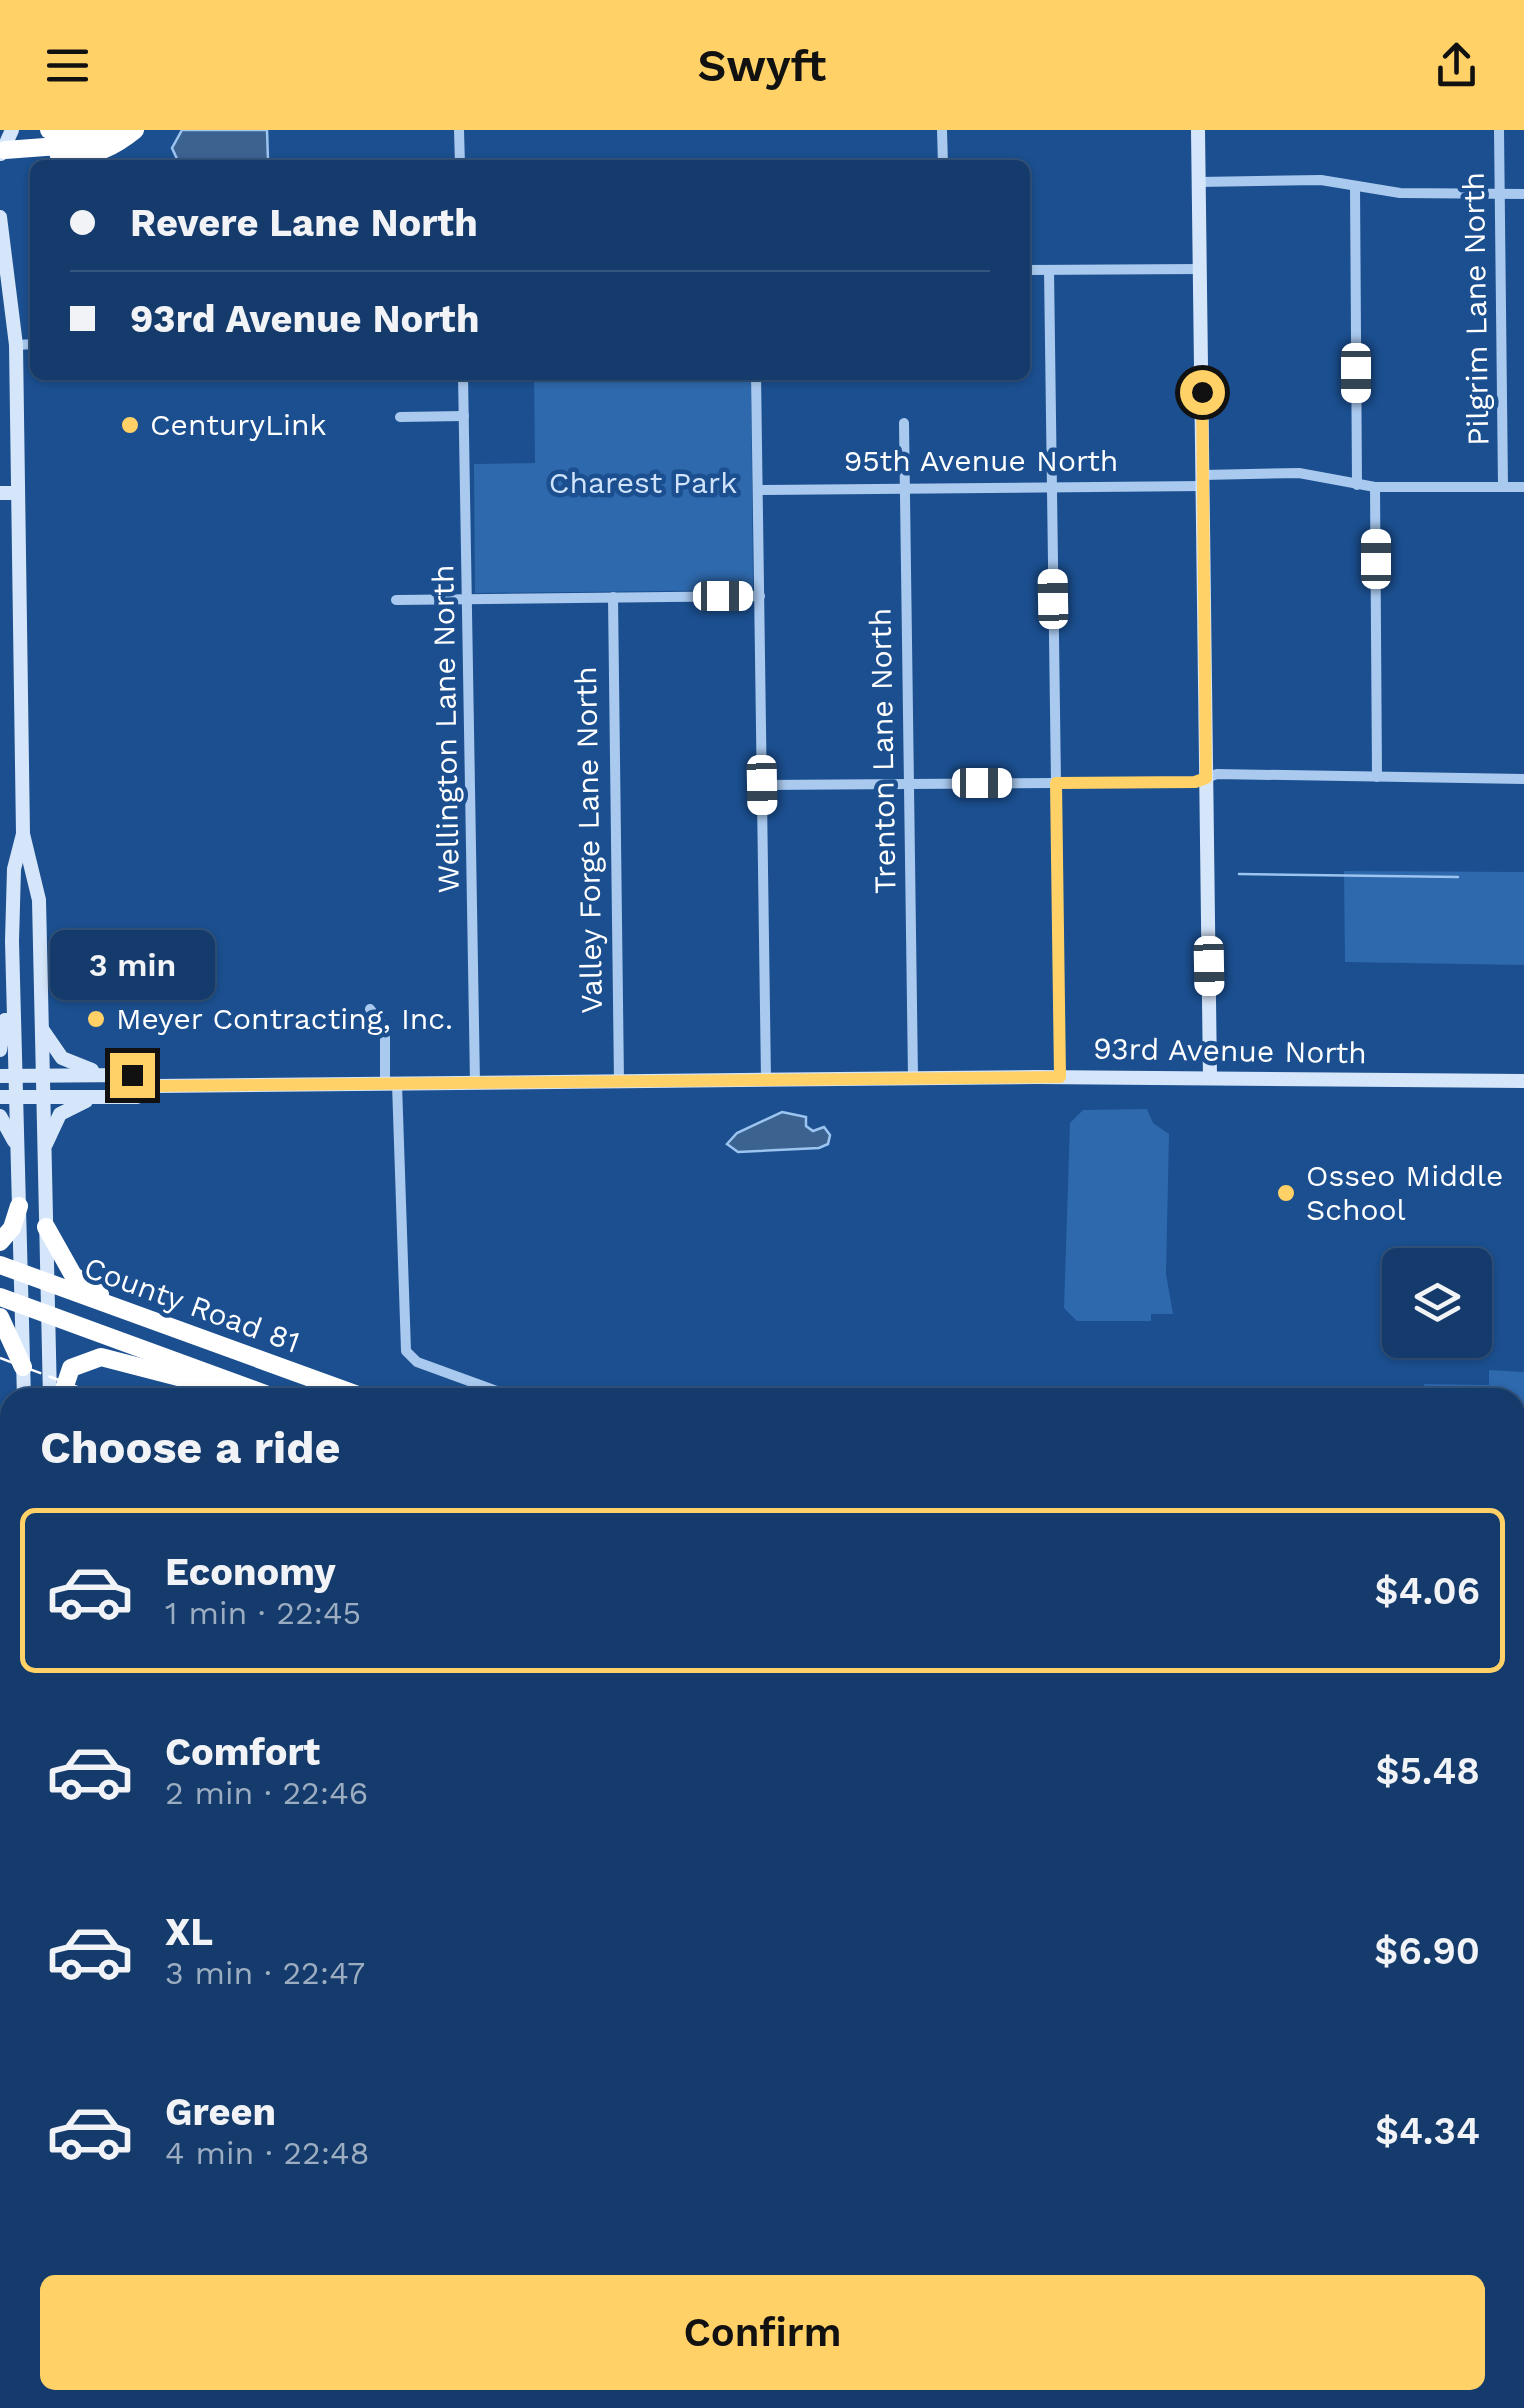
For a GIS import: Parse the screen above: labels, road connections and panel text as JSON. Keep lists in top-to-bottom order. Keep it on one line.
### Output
{"streets":{"highway":["County Road 81"],"street":["Pilgrim Lane North","95th Avenue North","Wellington Lane North","Trenton Lane North","Valley Forge Lane North","93rd Avenue North"]},"crossings":[["Pilgrim Lane North","95th Avenue North"],["95th Avenue North","Trenton Lane North"],["Wellington Lane North","93rd Avenue North"],["Trenton Lane North","93rd Avenue North"],["Valley Forge Lane North","93rd Avenue North"]],"parks":["Charest Park"],"places":["CenturyLink","Meyer Contracting, Inc.","Osseo Middle School"],"page":{"header":"Swyft","banner":["Revere Lane North","93rd Avenue North"],"bubble":"3 min","heading":"Choose a ride","list":[{"name":"Economy","note":"1 min · 22:45","value":"$4.06"},{"name":"Comfort","note":"2 min · 22:46","value":"$5.48"},{"name":"XL","note":"3 min · 22:47","value":"$6.90"},{"name":"Green","note":"4 min · 22:48","value":"$4.34"}],"buttons":"Confirm"}}
